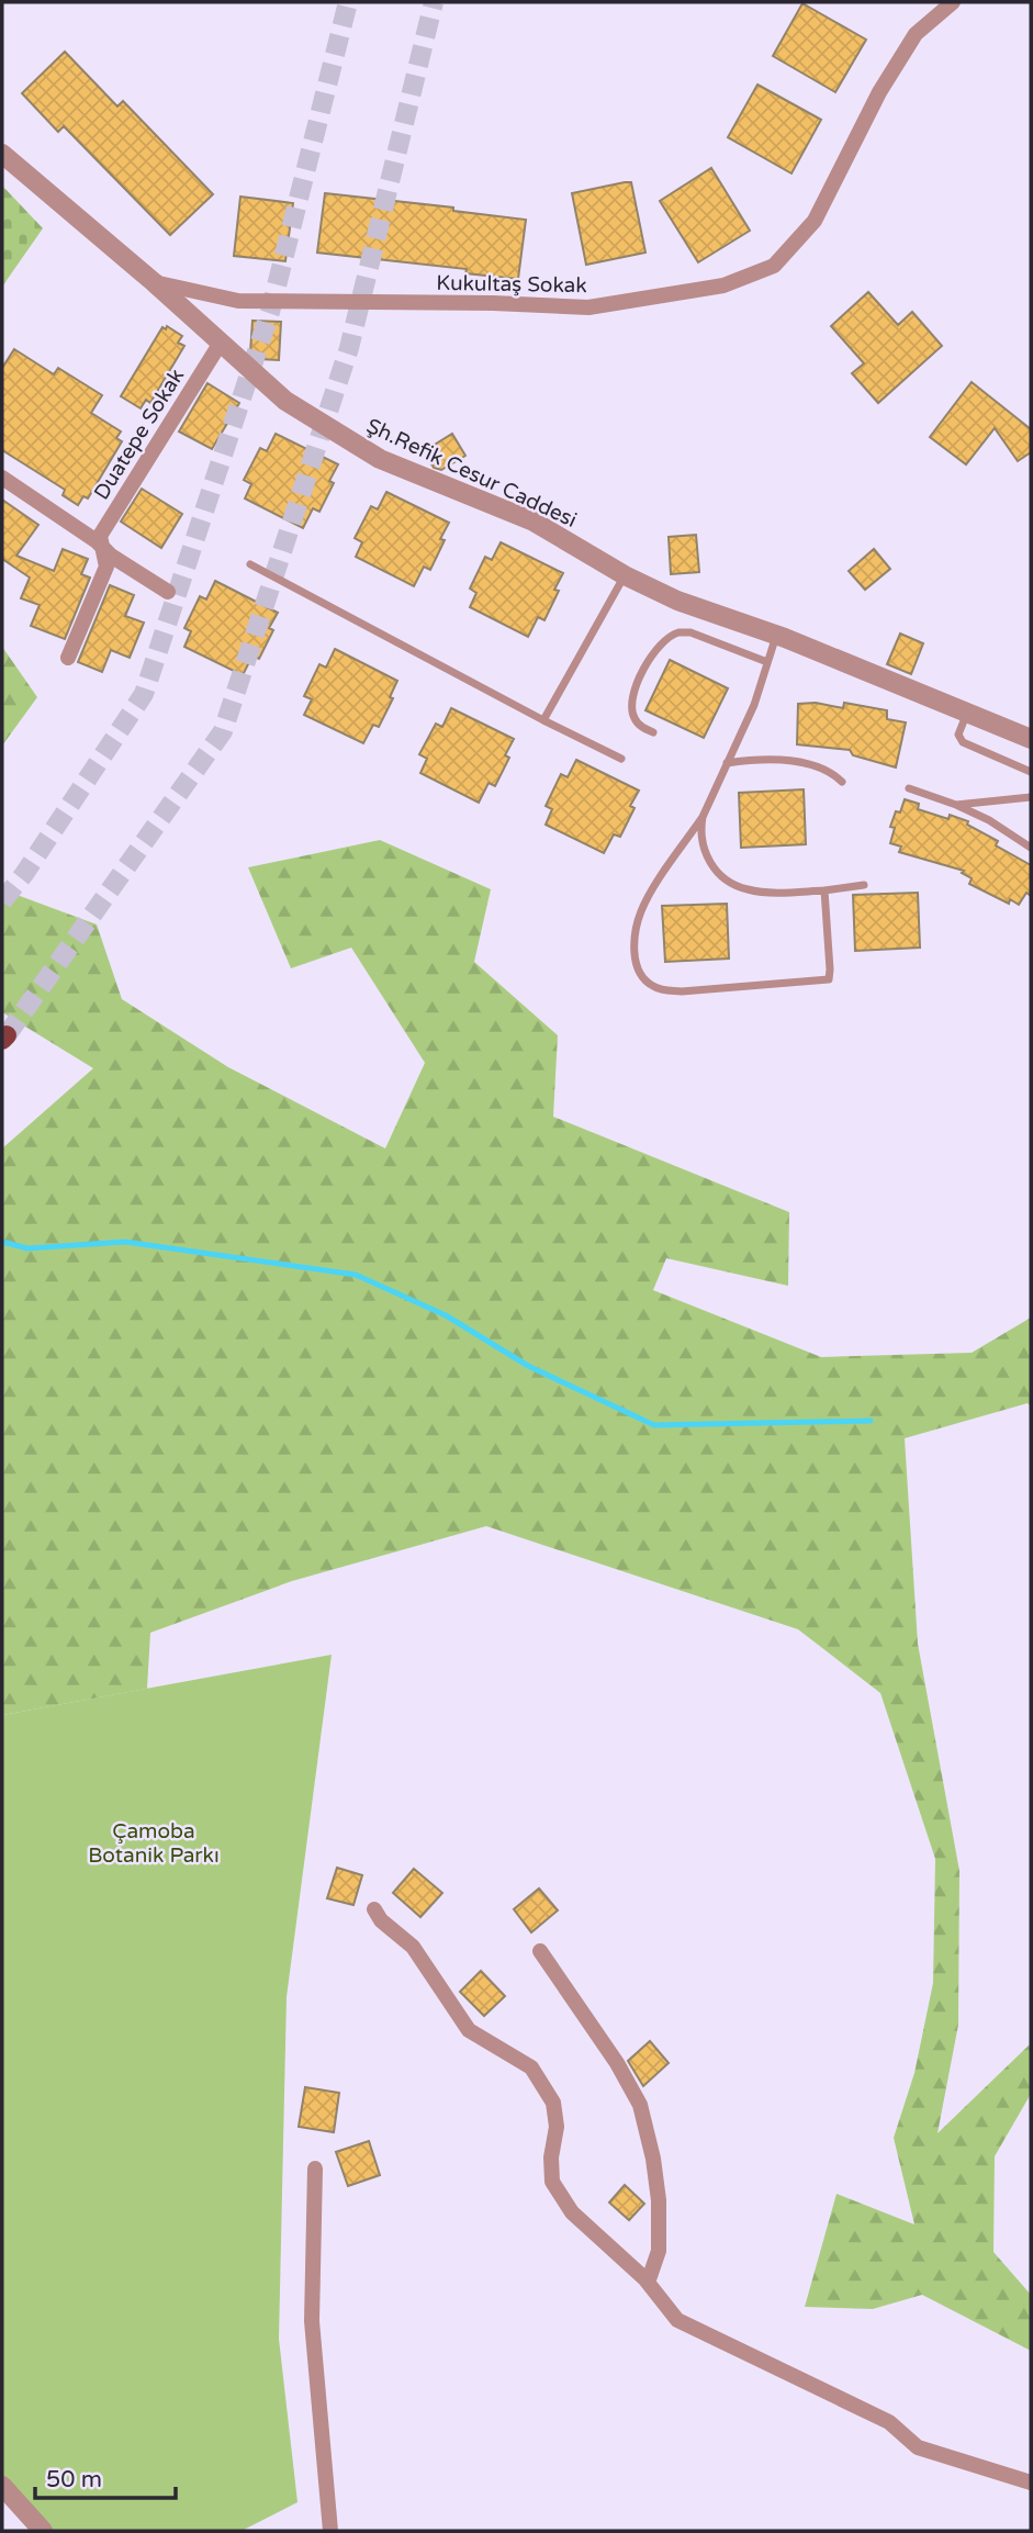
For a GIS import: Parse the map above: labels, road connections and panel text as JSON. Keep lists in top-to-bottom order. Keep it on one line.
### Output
{"streets":{"street":["Kukultaş Sokak","Duatepe Sokak","Şh.Refik Cesur Caddesi"]},"crossings":[["Kukultaş Sokak","Şh.Refik Cesur Caddesi"],["Duatepe Sokak","Şh.Refik Cesur Caddesi"]],"parks":["Çamoba Botanik Parkı"],"scale_bar":"50 m"}
